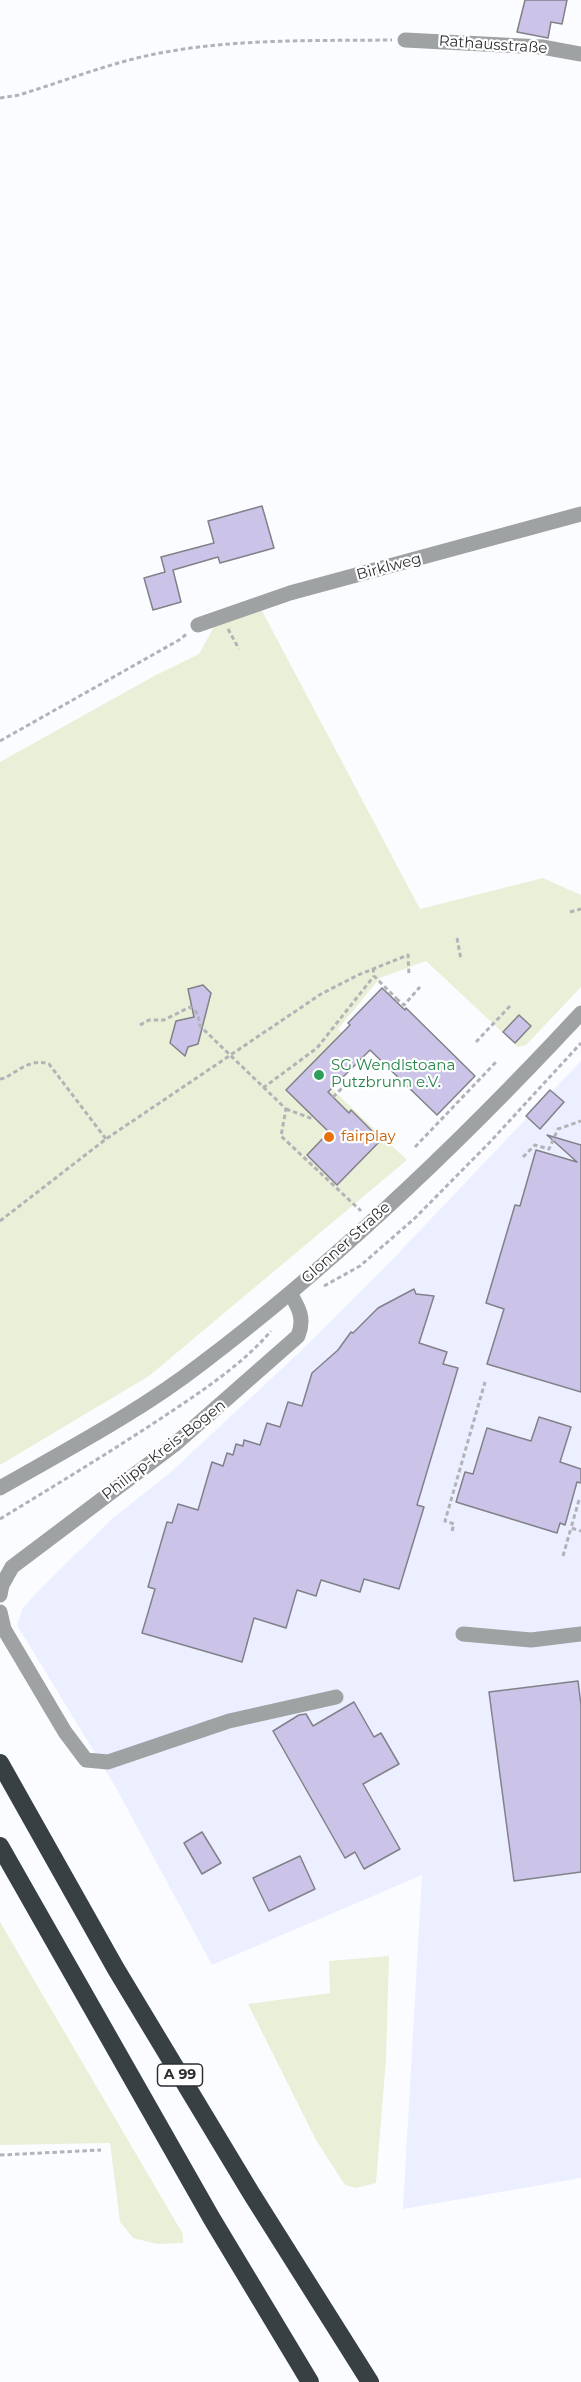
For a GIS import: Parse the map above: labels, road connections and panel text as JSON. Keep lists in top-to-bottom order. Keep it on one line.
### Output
{"streets":{"highway":["A 99"],"street":["Rathausstraße","Birklweg","Glonner Straße","Philipp-Kreis-Bogen"]},"crossings":[["Glonner Straße","Philipp-Kreis-Bogen"]],"places":["SG Wendlstoana Putzbrunn e.V.","fairplay"]}
